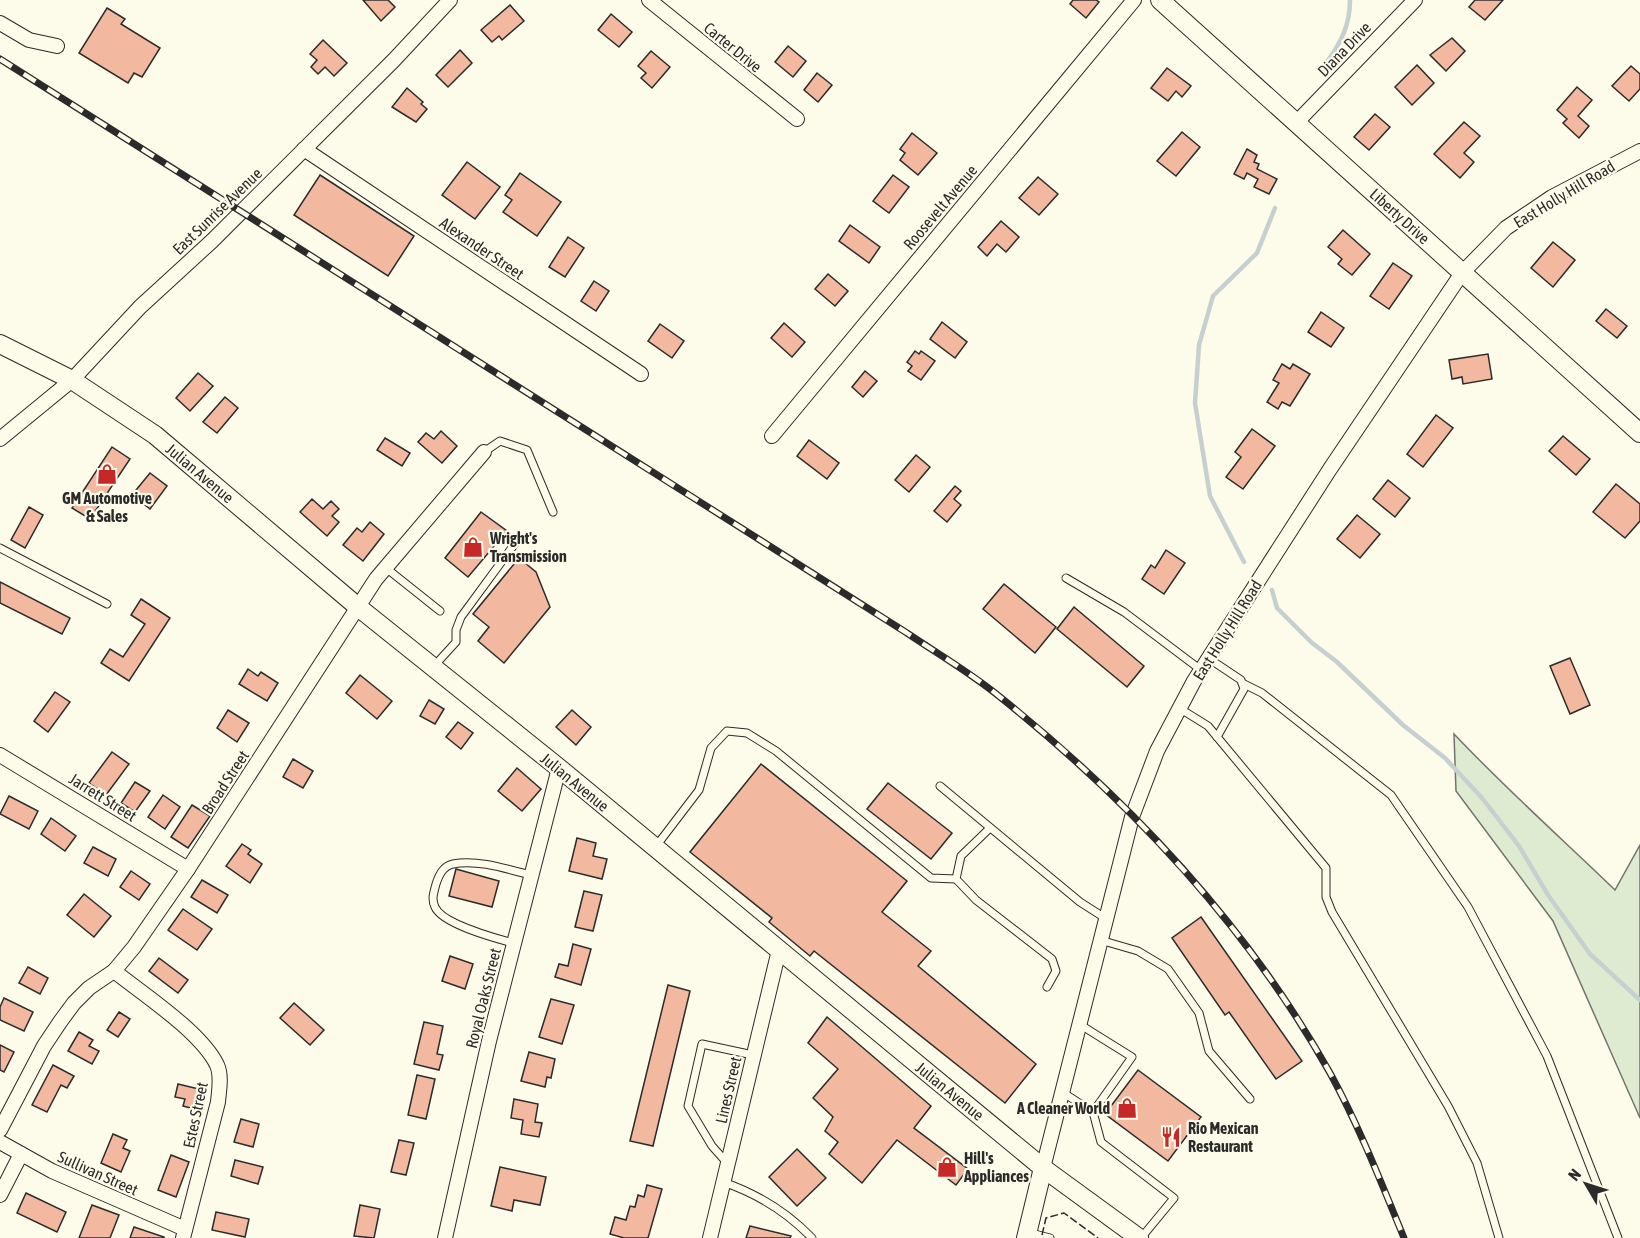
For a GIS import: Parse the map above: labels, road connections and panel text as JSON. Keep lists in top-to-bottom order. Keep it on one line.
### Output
{"streets":{"street":["Carter Drive","Diana Drive","East Holly Hill Road","Roosevelt Avenue","East Sunrise Avenue","Liberty Drive","Alexander Street","Julian Avenue","Broad Street","Jarrett Street","Royal Oaks Street","Lines Street","Estes Street","Sullivan Street"]},"crossings":[["Diana Drive","Liberty Drive"],["East Holly Hill Road","Liberty Drive"],["East Holly Hill Road","Julian Avenue"],["East Sunrise Avenue","Alexander Street"],["East Sunrise Avenue","Julian Avenue"],["Julian Avenue","Broad Street"],["Julian Avenue","Royal Oaks Street"],["Julian Avenue","Lines Street"],["Broad Street","Jarrett Street"],["Broad Street","Estes Street"],["Estes Street","Sullivan Street"]],"places":{"shop":["GM Automotive & Sales","Wright's Transmission","A Cleaner World","Hill's Appliances"],"restaurant":["Rio Mexican Restaurant"]},"north":"top left"}
